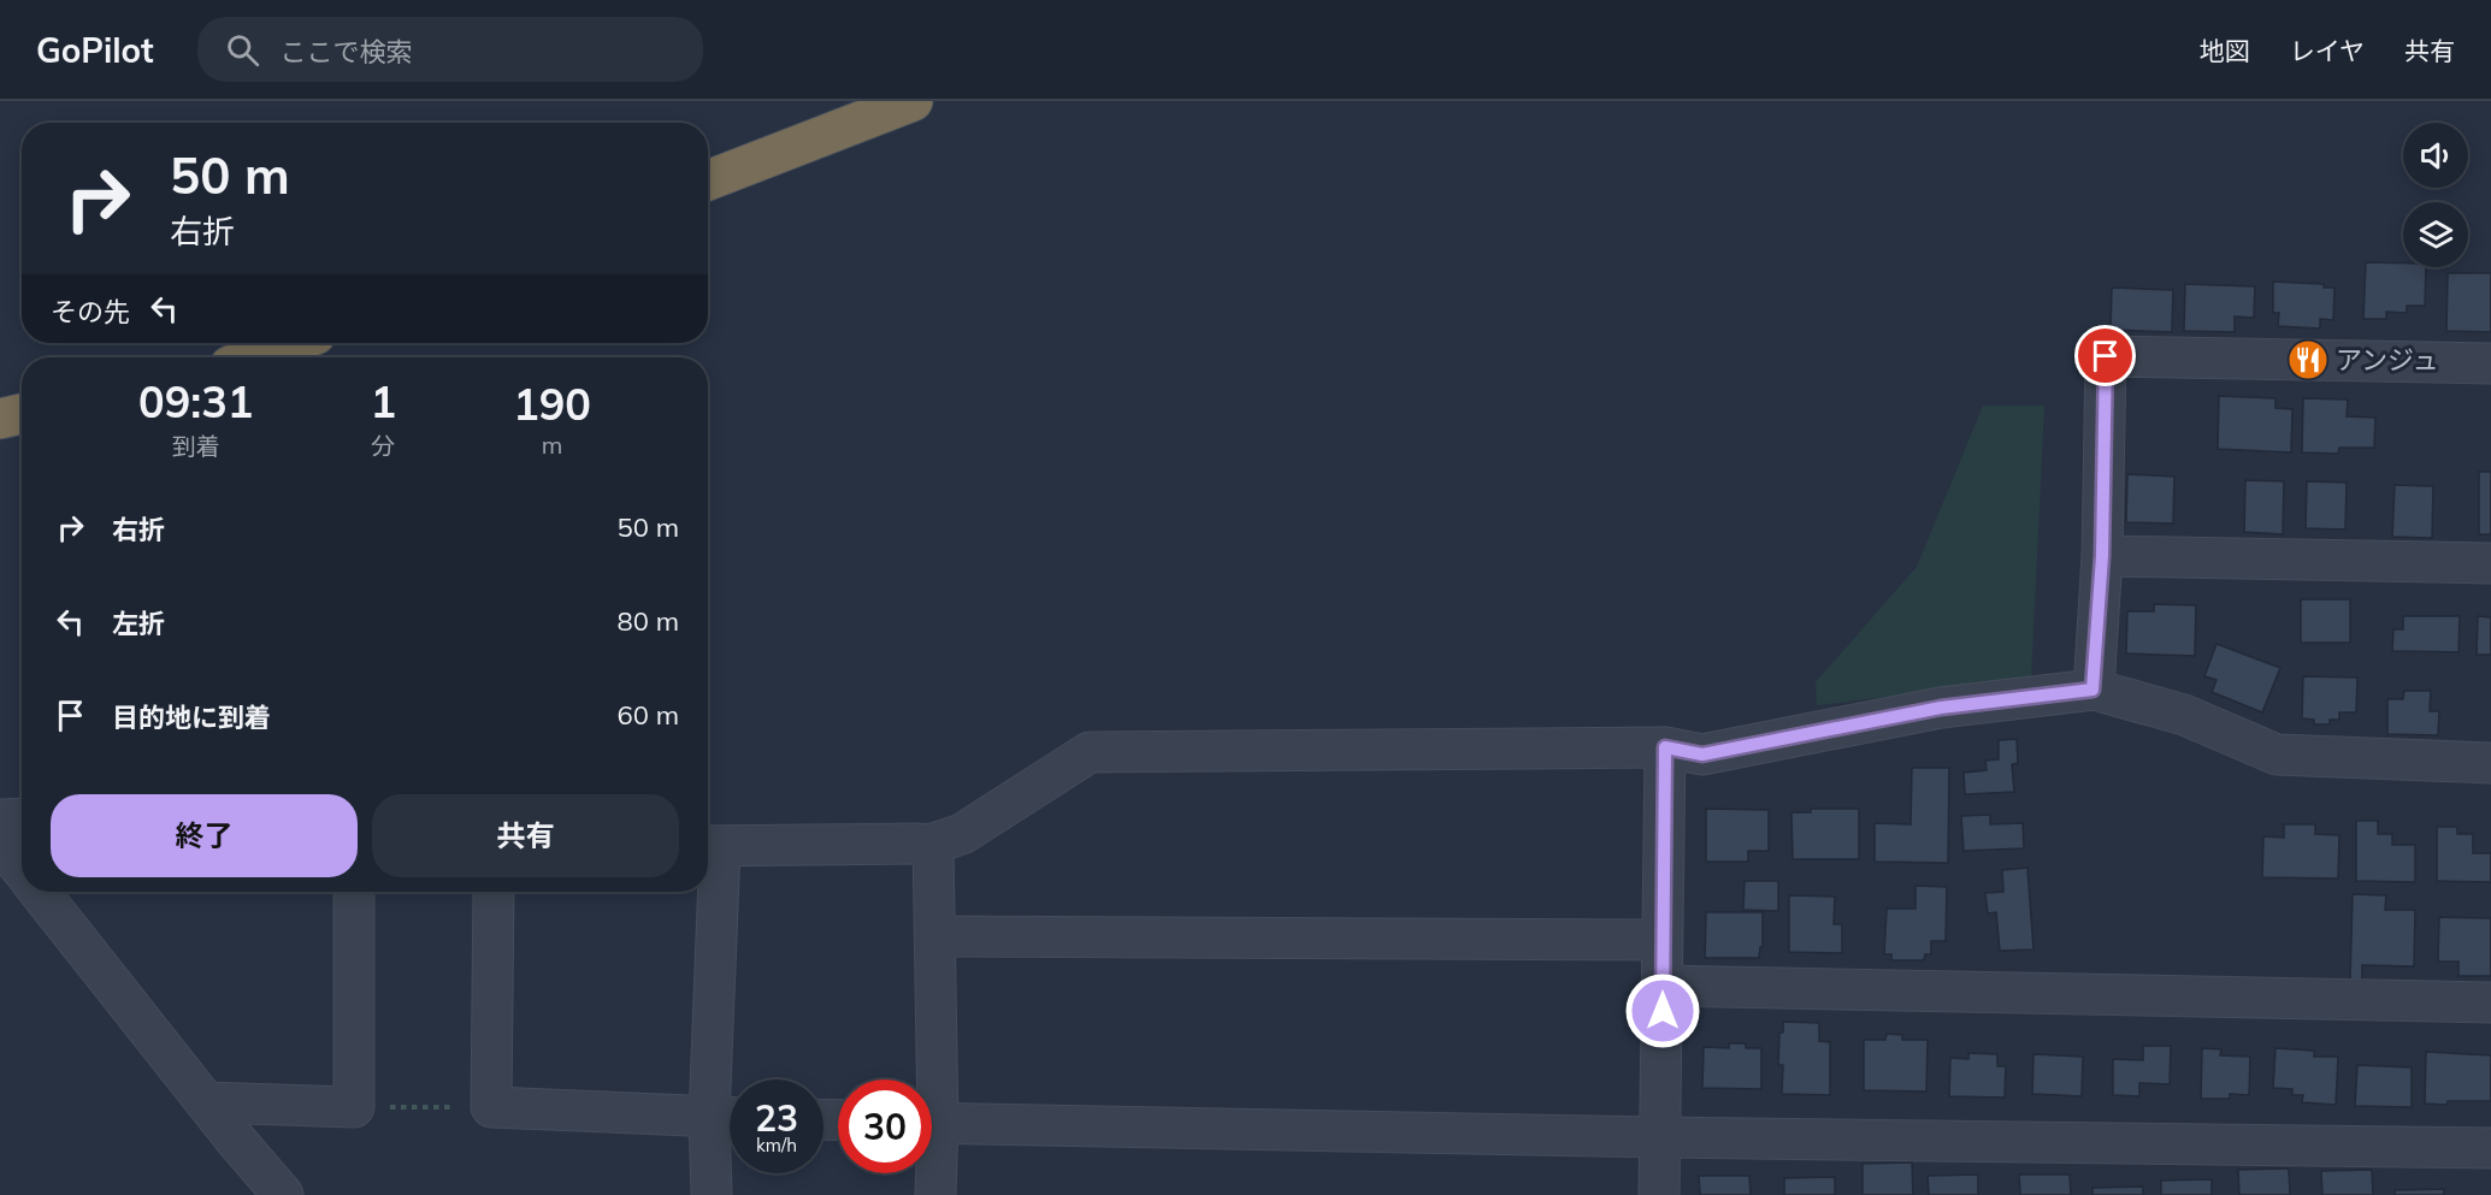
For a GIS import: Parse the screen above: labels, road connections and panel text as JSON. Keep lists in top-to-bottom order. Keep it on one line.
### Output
{"places":{"restaurant":["アンジュ"]},"page":{"header":"GoPilot","search":"ここで検索","nav":["地図","レイヤ","共有"],"turn":["50 m","右折"],"then":"その先","eta":["09:31","到着","1","分","190","m"],"list":[{"name":"右折","value":"50 m"},{"name":"左折","value":"80 m"},{"name":"目的地に到着","value":"60 m"}],"buttons":["終了","共有"],"speed":"23 km/h","limit":"30"}}
